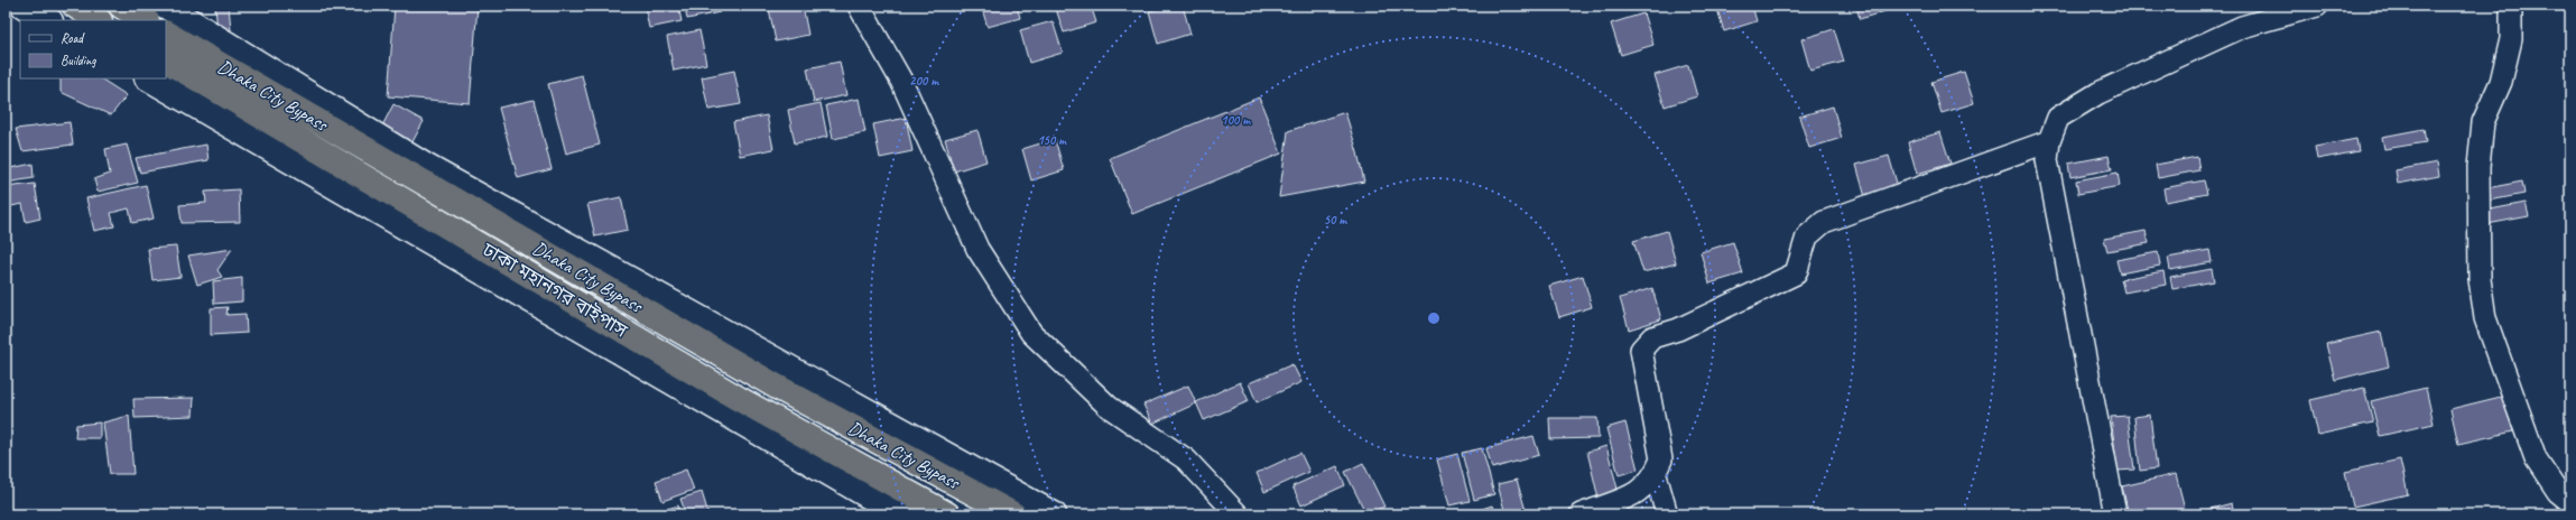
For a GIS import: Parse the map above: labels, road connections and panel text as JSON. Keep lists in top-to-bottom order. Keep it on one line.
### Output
{"streets":{"highway":["Dhaka City Bypass","ঢাকা মহানগর বাইপাস"]},"legend":["Road","Building"],"rings":["200 m","100 m","150 m","50 m"]}
